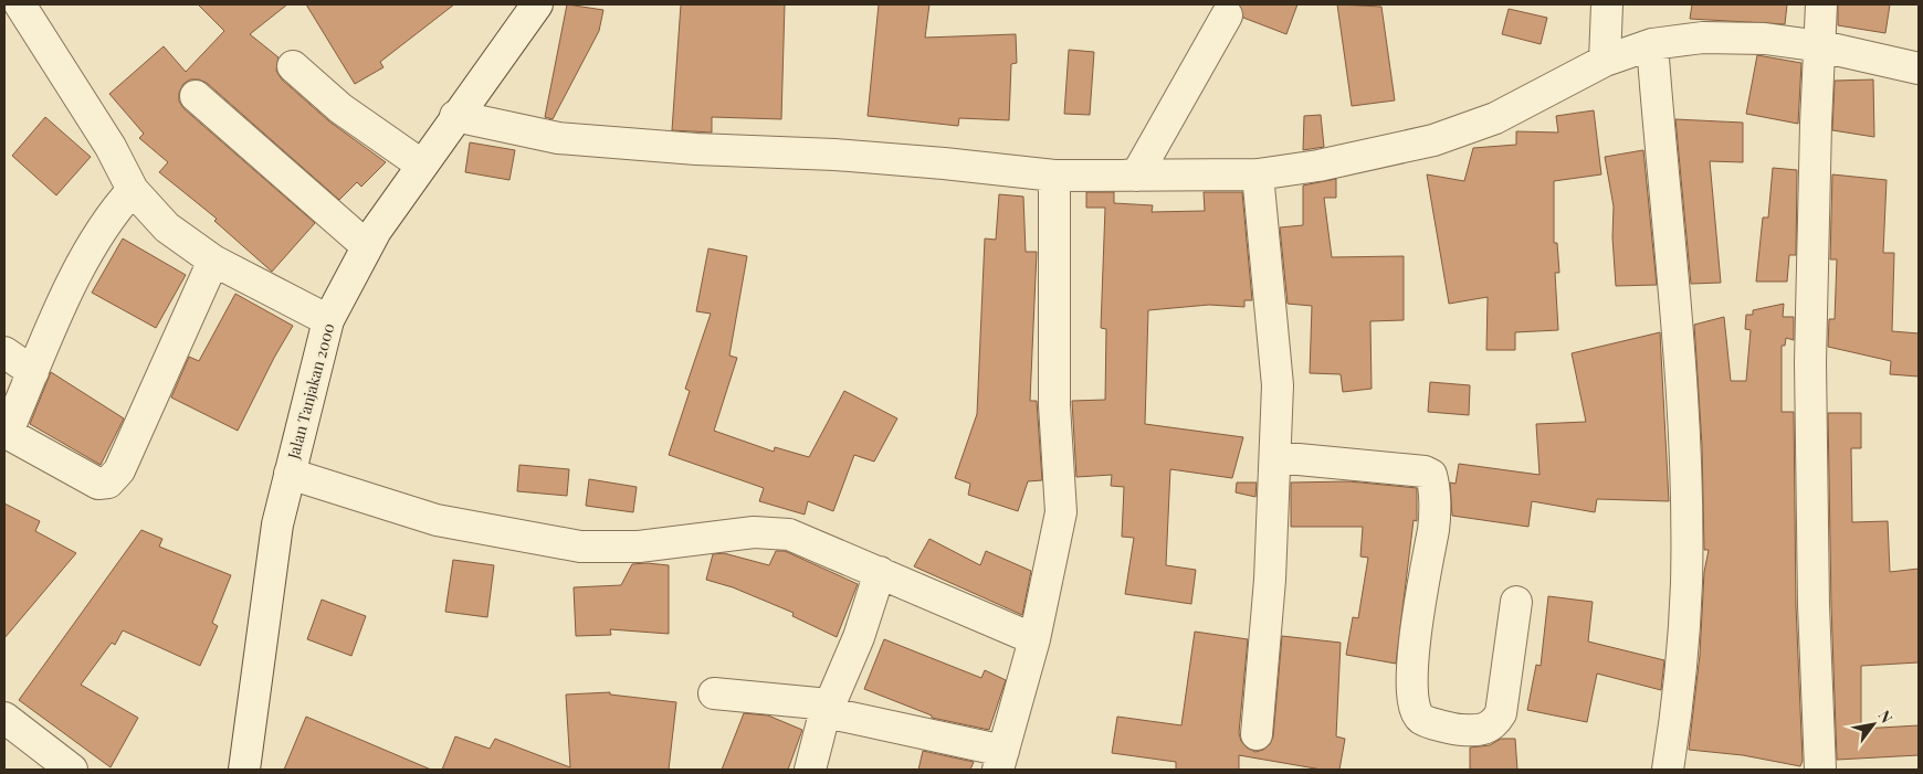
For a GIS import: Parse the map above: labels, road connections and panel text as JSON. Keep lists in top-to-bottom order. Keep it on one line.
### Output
{"streets":{"street":["Jalan Tanjakan 2000"]},"north":"top right"}
